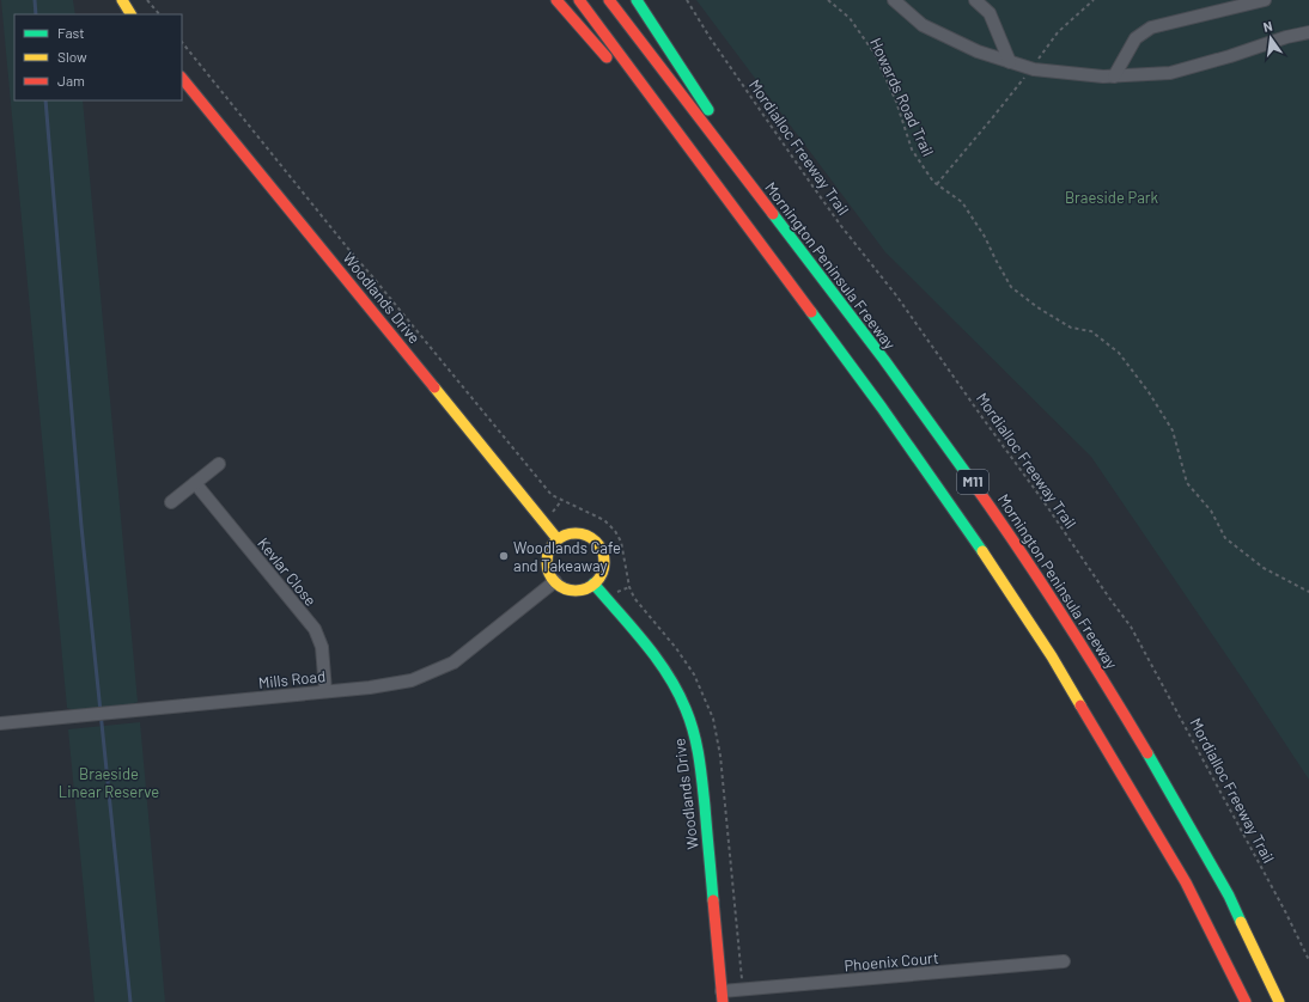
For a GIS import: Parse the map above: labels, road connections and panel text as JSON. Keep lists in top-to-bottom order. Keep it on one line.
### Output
{"streets":{"main road":["Mornington Peninsula Freeway","Woodlands Drive","M11"],"street":["Kevlar Close","Mills Road","Phoenix Court"],"path":["Howards Road Trail","Mordialloc Freeway Trail"]},"crossings":[["Woodlands Drive","Mills Road"],["Woodlands Drive","Phoenix Court"],["Kevlar Close","Mills Road"]],"parks":["Braeside Park","Braeside Linear Reserve"],"places":["Woodlands Cafe and Takeaway"],"legend":["Fast","Slow","Jam"],"north":"top"}
